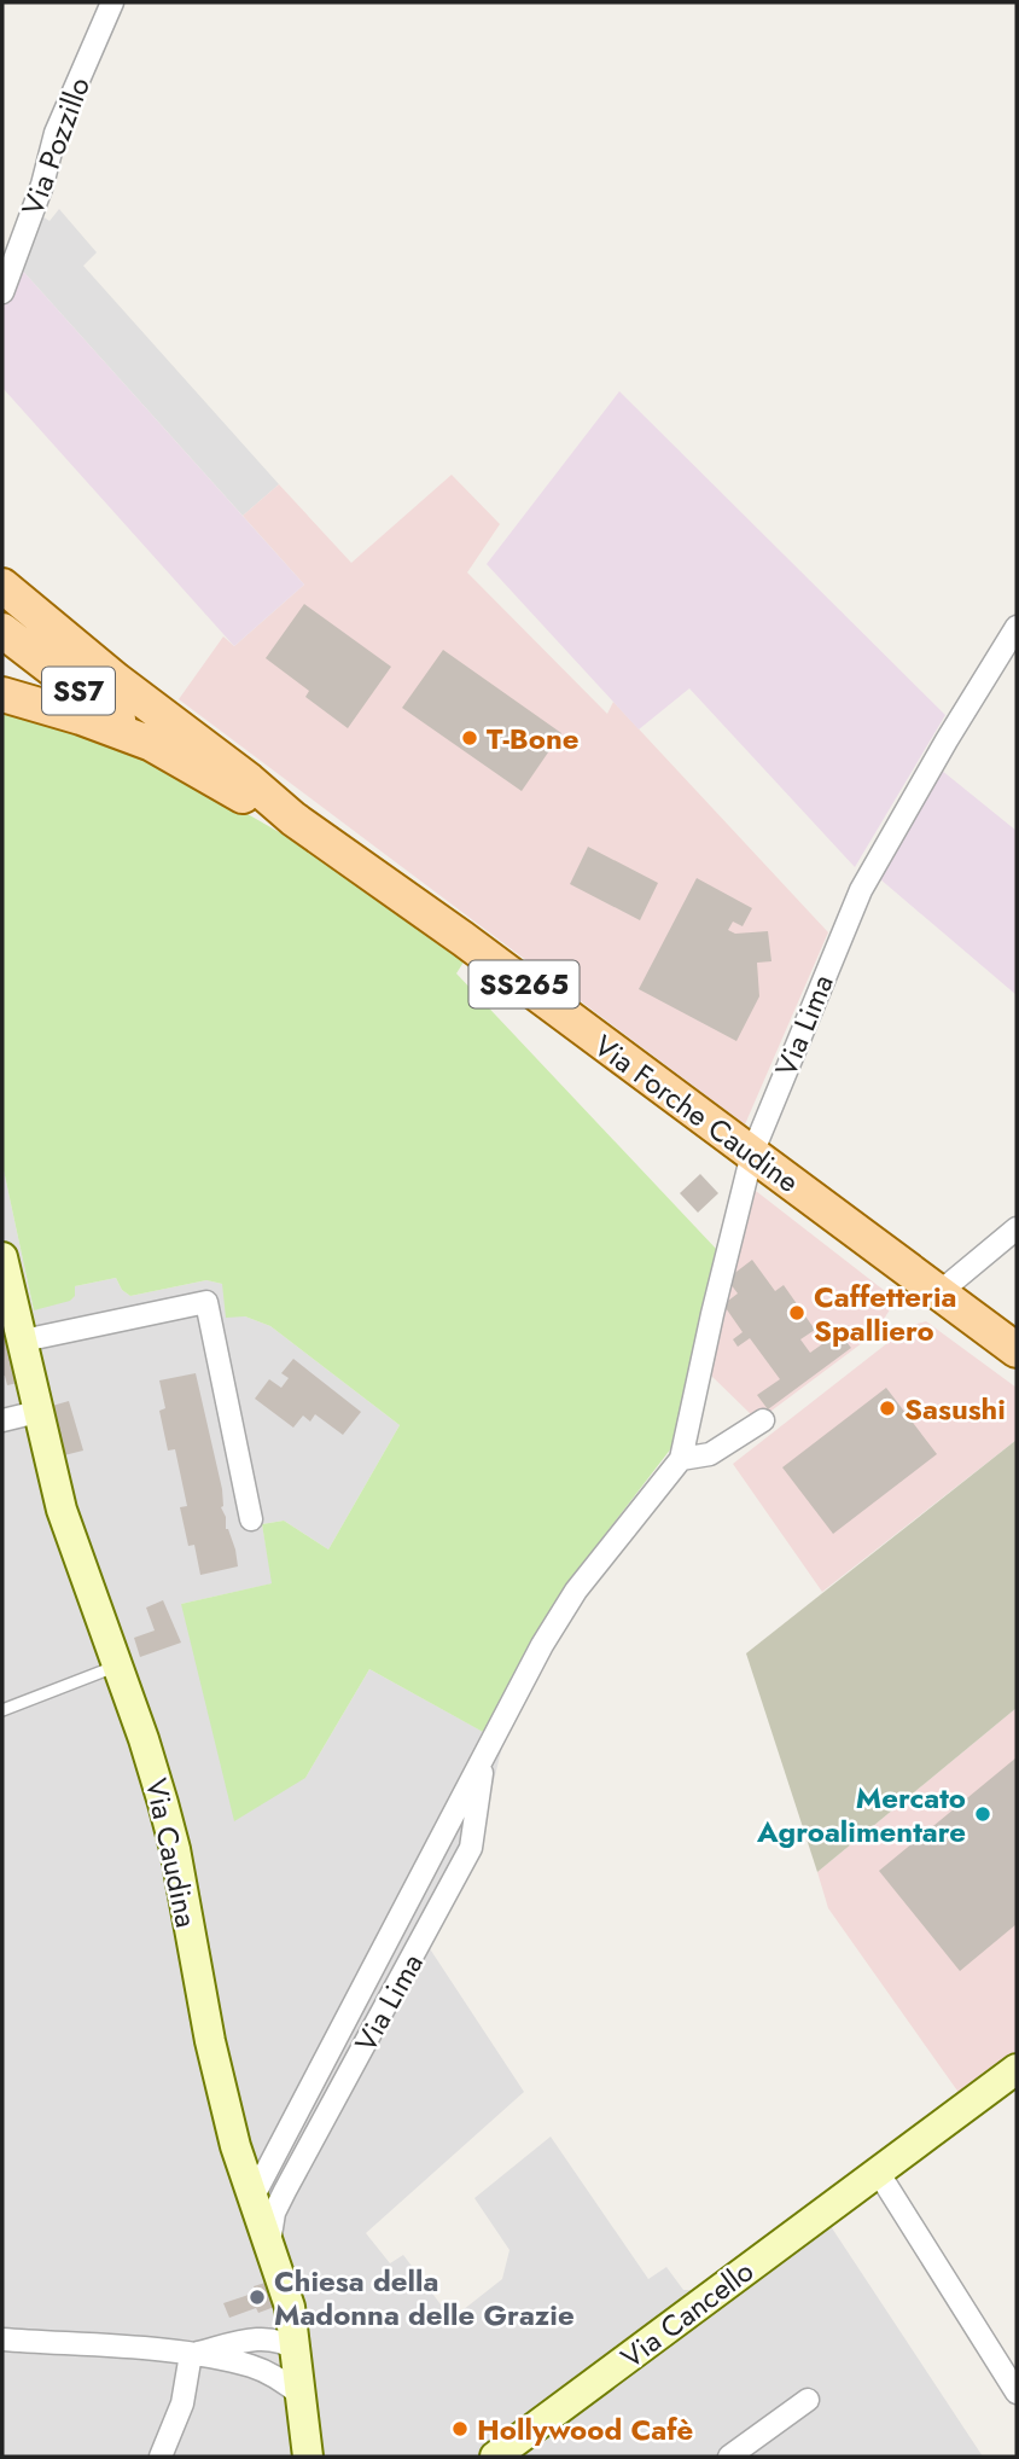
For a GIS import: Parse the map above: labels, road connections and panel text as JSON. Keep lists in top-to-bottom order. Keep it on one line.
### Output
{"streets":{"main road":["SS7","SS265","Via Forche Caudine","Via Caudina","Via Cancello"],"street":["Via Pozzillo","Via Lima"]},"crossings":[["SS7","Via Forche Caudine"],["Via Lima","Via Forche Caudine"],["Via Lima","Via Caudina"]],"places":["T-Bone","Caffetteria Spalliero","Sasushi","Mercato Agroalimentare","Chiesa della Madonna delle Grazie","Hollywood Cafè"]}
